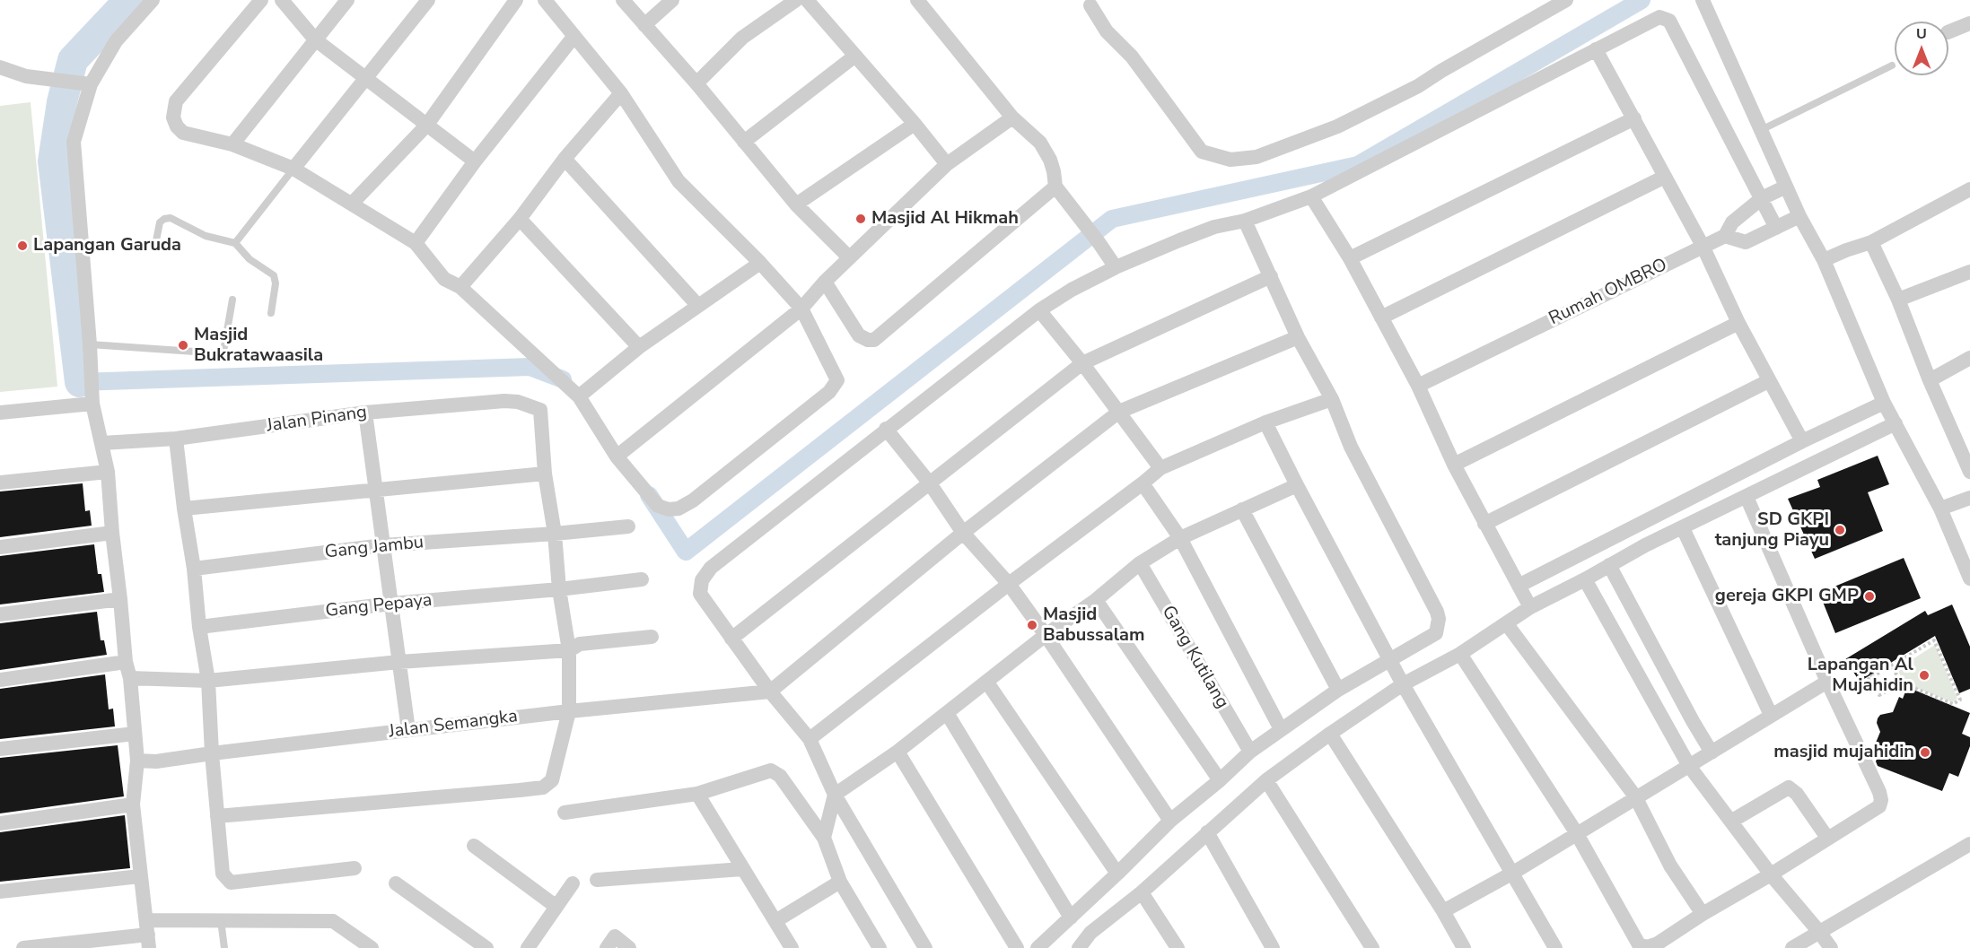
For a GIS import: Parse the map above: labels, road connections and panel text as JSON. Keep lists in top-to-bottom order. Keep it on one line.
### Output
{"streets":{"street":["Rumah OMBRO","Jalan Pinang","Gang Jambu","Gang Pepaya","Gang Kutilang","Jalan Semangka"]},"places":["Masjid Al Hikmah","Lapangan Garuda","Masjid Bukratawaasila","SD GKPI tanjung Piayu","gereja GKPI GMP","Masjid Babussalam","Lapangan Al Mujahidin","masjid mujahidin"],"north":"top"}
